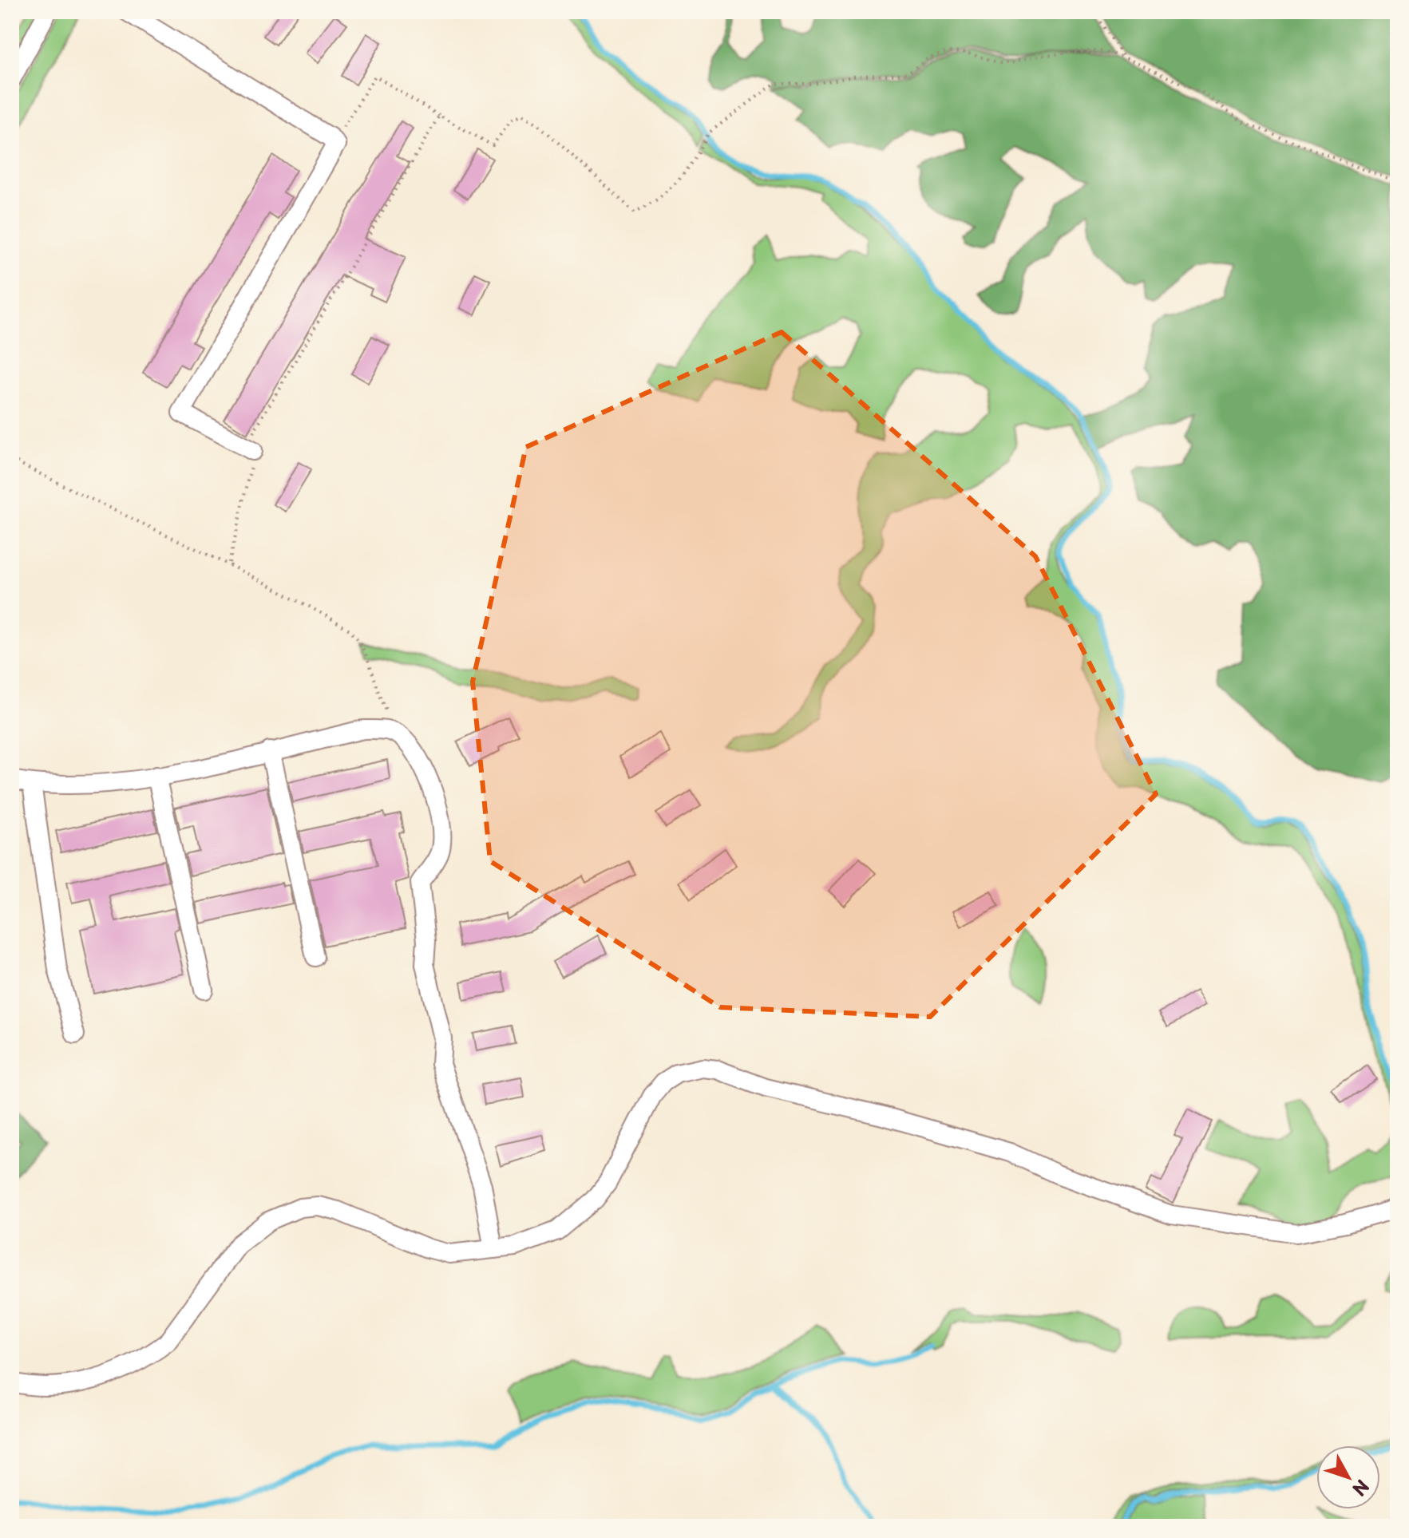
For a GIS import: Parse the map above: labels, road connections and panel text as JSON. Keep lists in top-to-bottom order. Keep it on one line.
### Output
{"north":"bottom right"}
